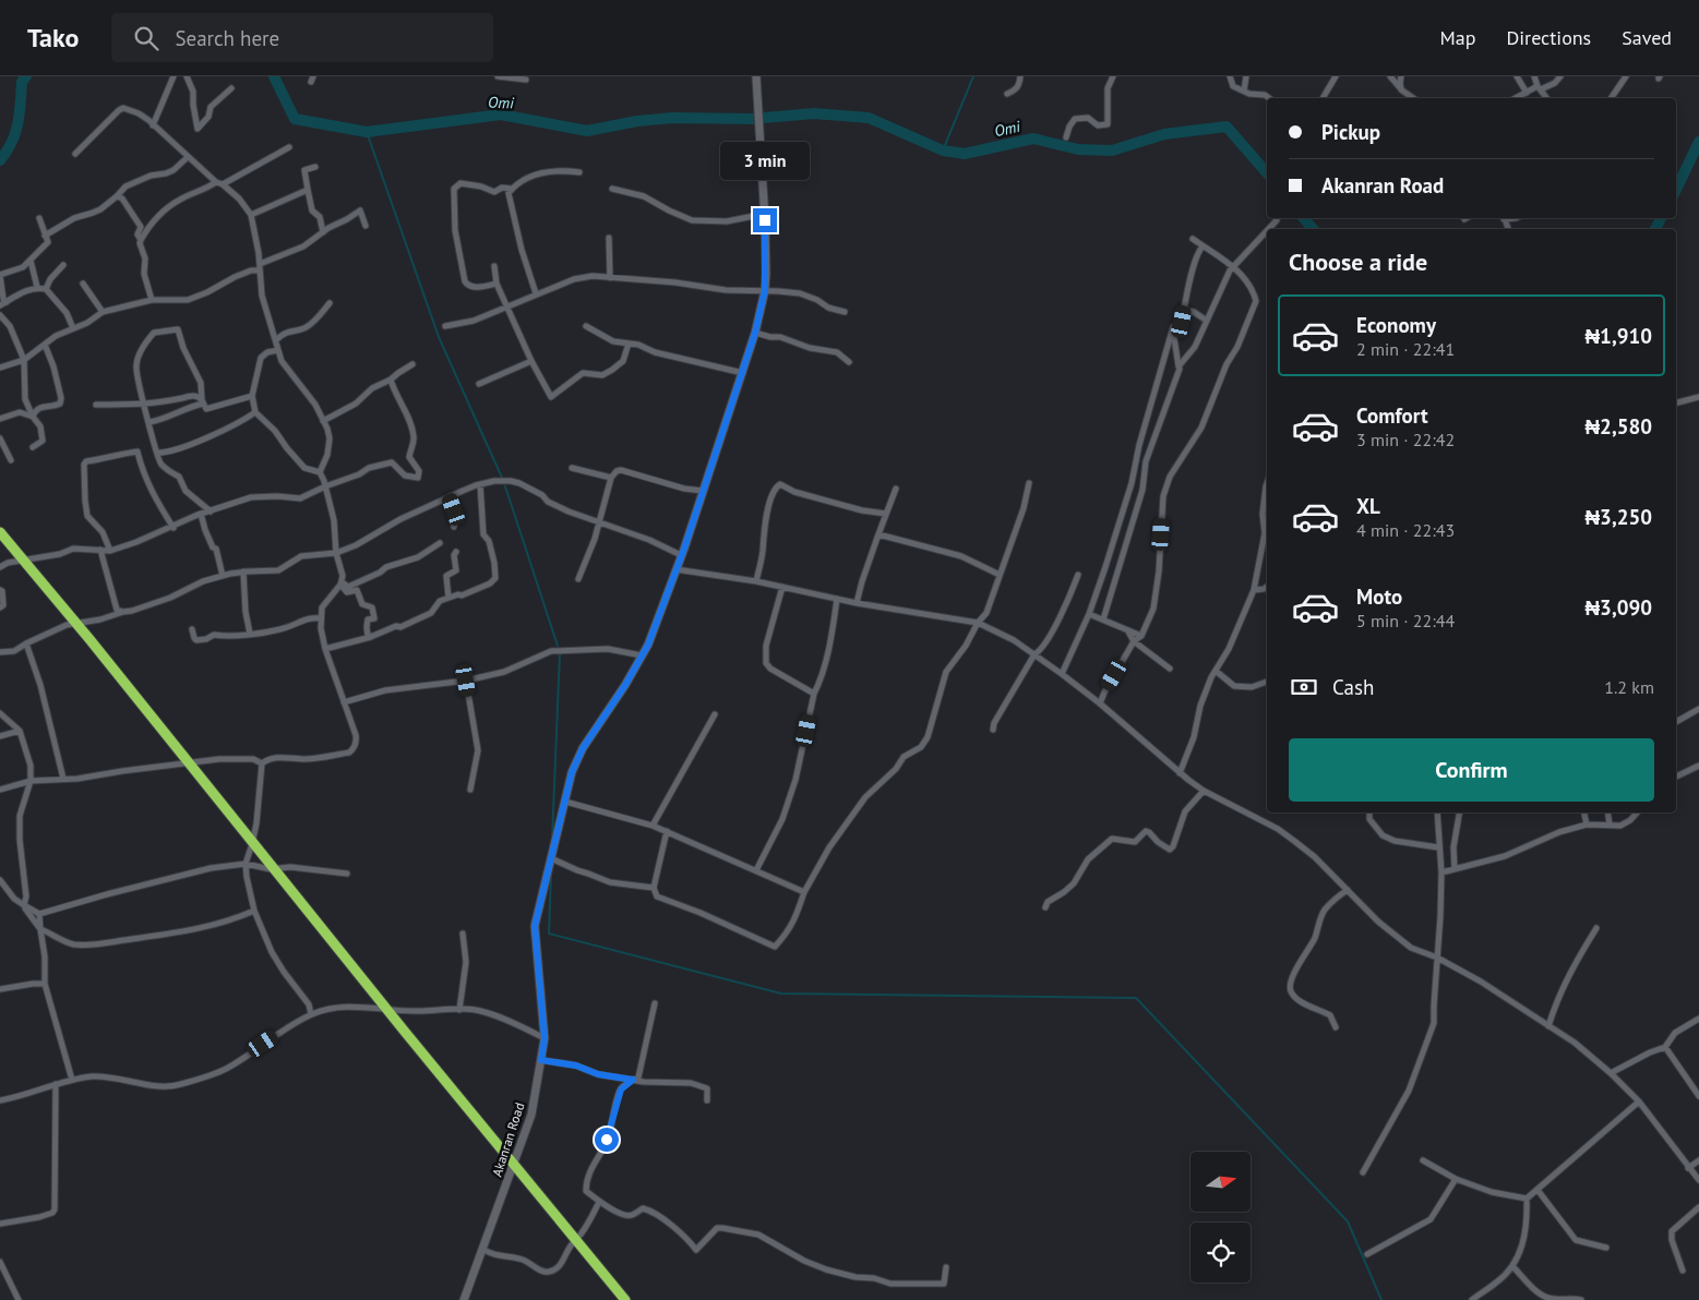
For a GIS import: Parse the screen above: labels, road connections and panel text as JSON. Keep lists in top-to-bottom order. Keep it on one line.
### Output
{"streets":{"main road":["Akanran Road"]},"water":["Omi"],"north":"right","page":{"header":"Tako","search":"Search here","nav":["Map","Directions","Saved"],"banner":["Pickup","Akanran Road"],"bubble":"3 min","heading":"Choose a ride","list":[{"name":"Economy","note":"2 min · 22:41","value":"₦1,910"},{"name":"Comfort","note":"3 min · 22:42","value":"₦2,580"},{"name":"XL","note":"4 min · 22:43","value":"₦3,250"},{"name":"Moto","note":"5 min · 22:44","value":"₦3,090"}],"pay":["Cash","1.2 km"],"buttons":"Confirm"}}
